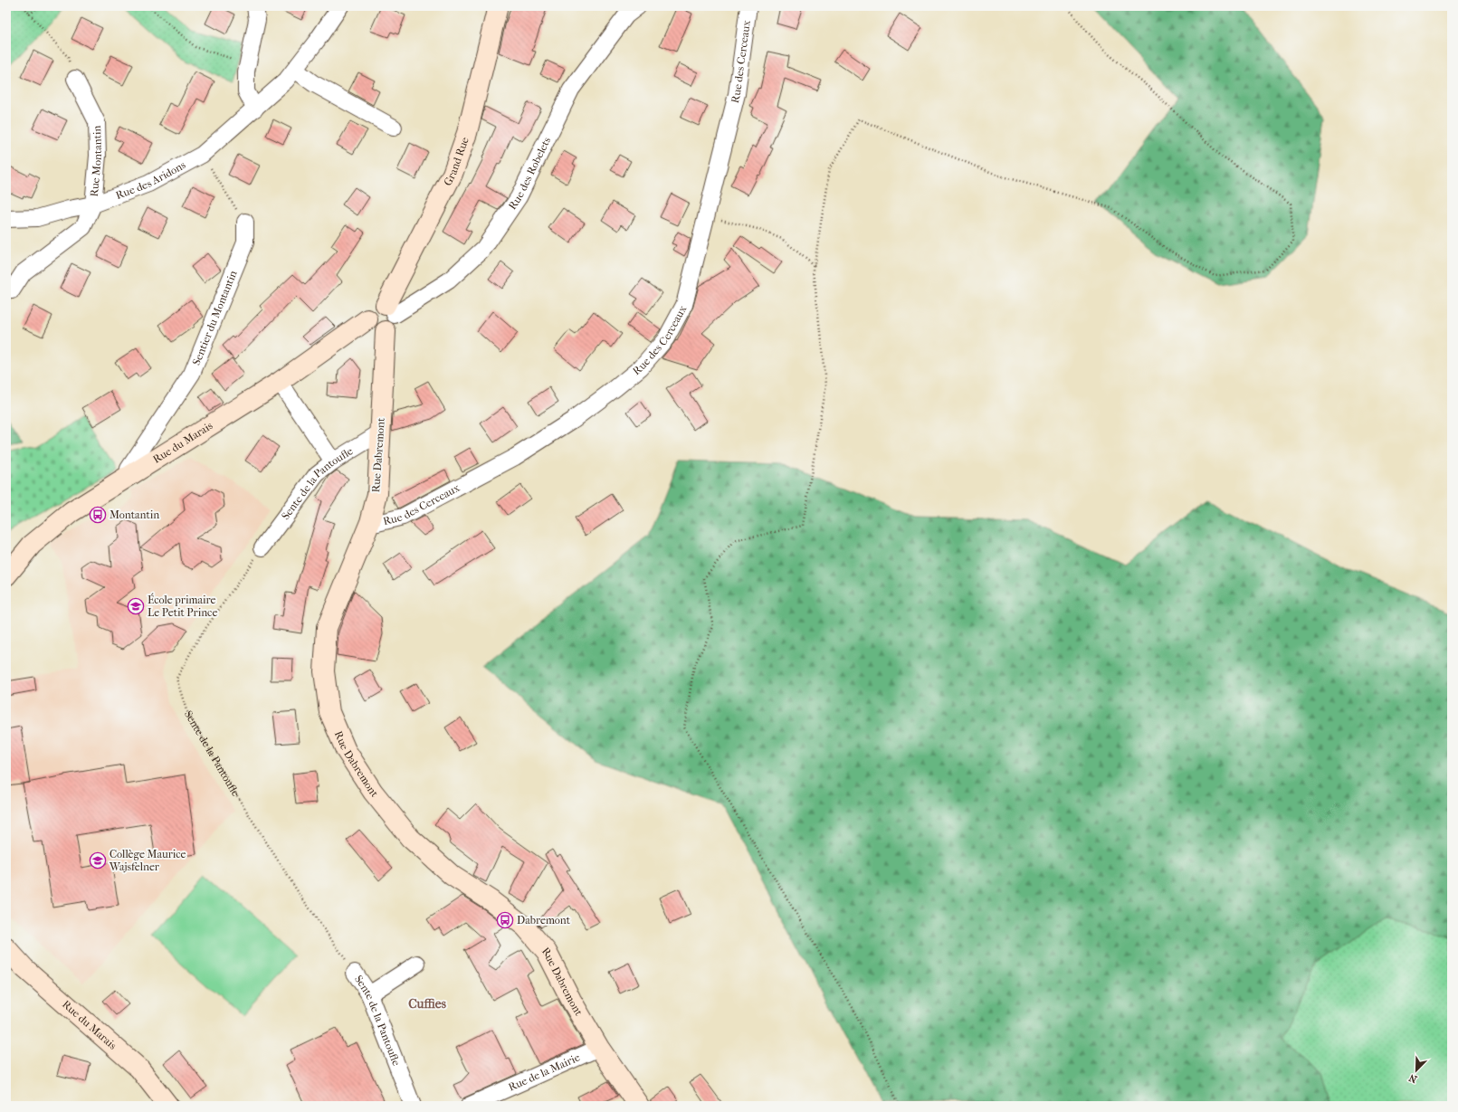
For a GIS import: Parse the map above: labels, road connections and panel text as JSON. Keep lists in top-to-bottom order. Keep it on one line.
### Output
{"streets":{"street":["Rue des Cerceaux","Rue Montantin","Grand Rue","Rue des Robelets","Rue des Aridons","Sentier du Montantin","Rue du Marais","Rue Dabremont","Sente de la Pantoufle","Rue de la Mairie"]},"crossings":[["Rue des Cerceaux","Rue Dabremont"],["Rue Montantin","Rue des Aridons"],["Grand Rue","Rue des Robelets"],["Grand Rue","Rue du Marais"],["Grand Rue","Rue Dabremont"],["Rue des Robelets","Rue du Marais"],["Rue des Robelets","Rue Dabremont"],["Sentier du Montantin","Rue du Marais"],["Rue du Marais","Rue Dabremont"],["Rue Dabremont","Sente de la Pantoufle"],["Rue Dabremont","Rue de la Mairie"]],"districts":["Cuffies"],"places":{"bus stop":["Montantin","Dabremont"],"school or university":["École primaire Le Petit Prince","Collège Maurice Wajsfelner"]},"north":"bottom left"}
